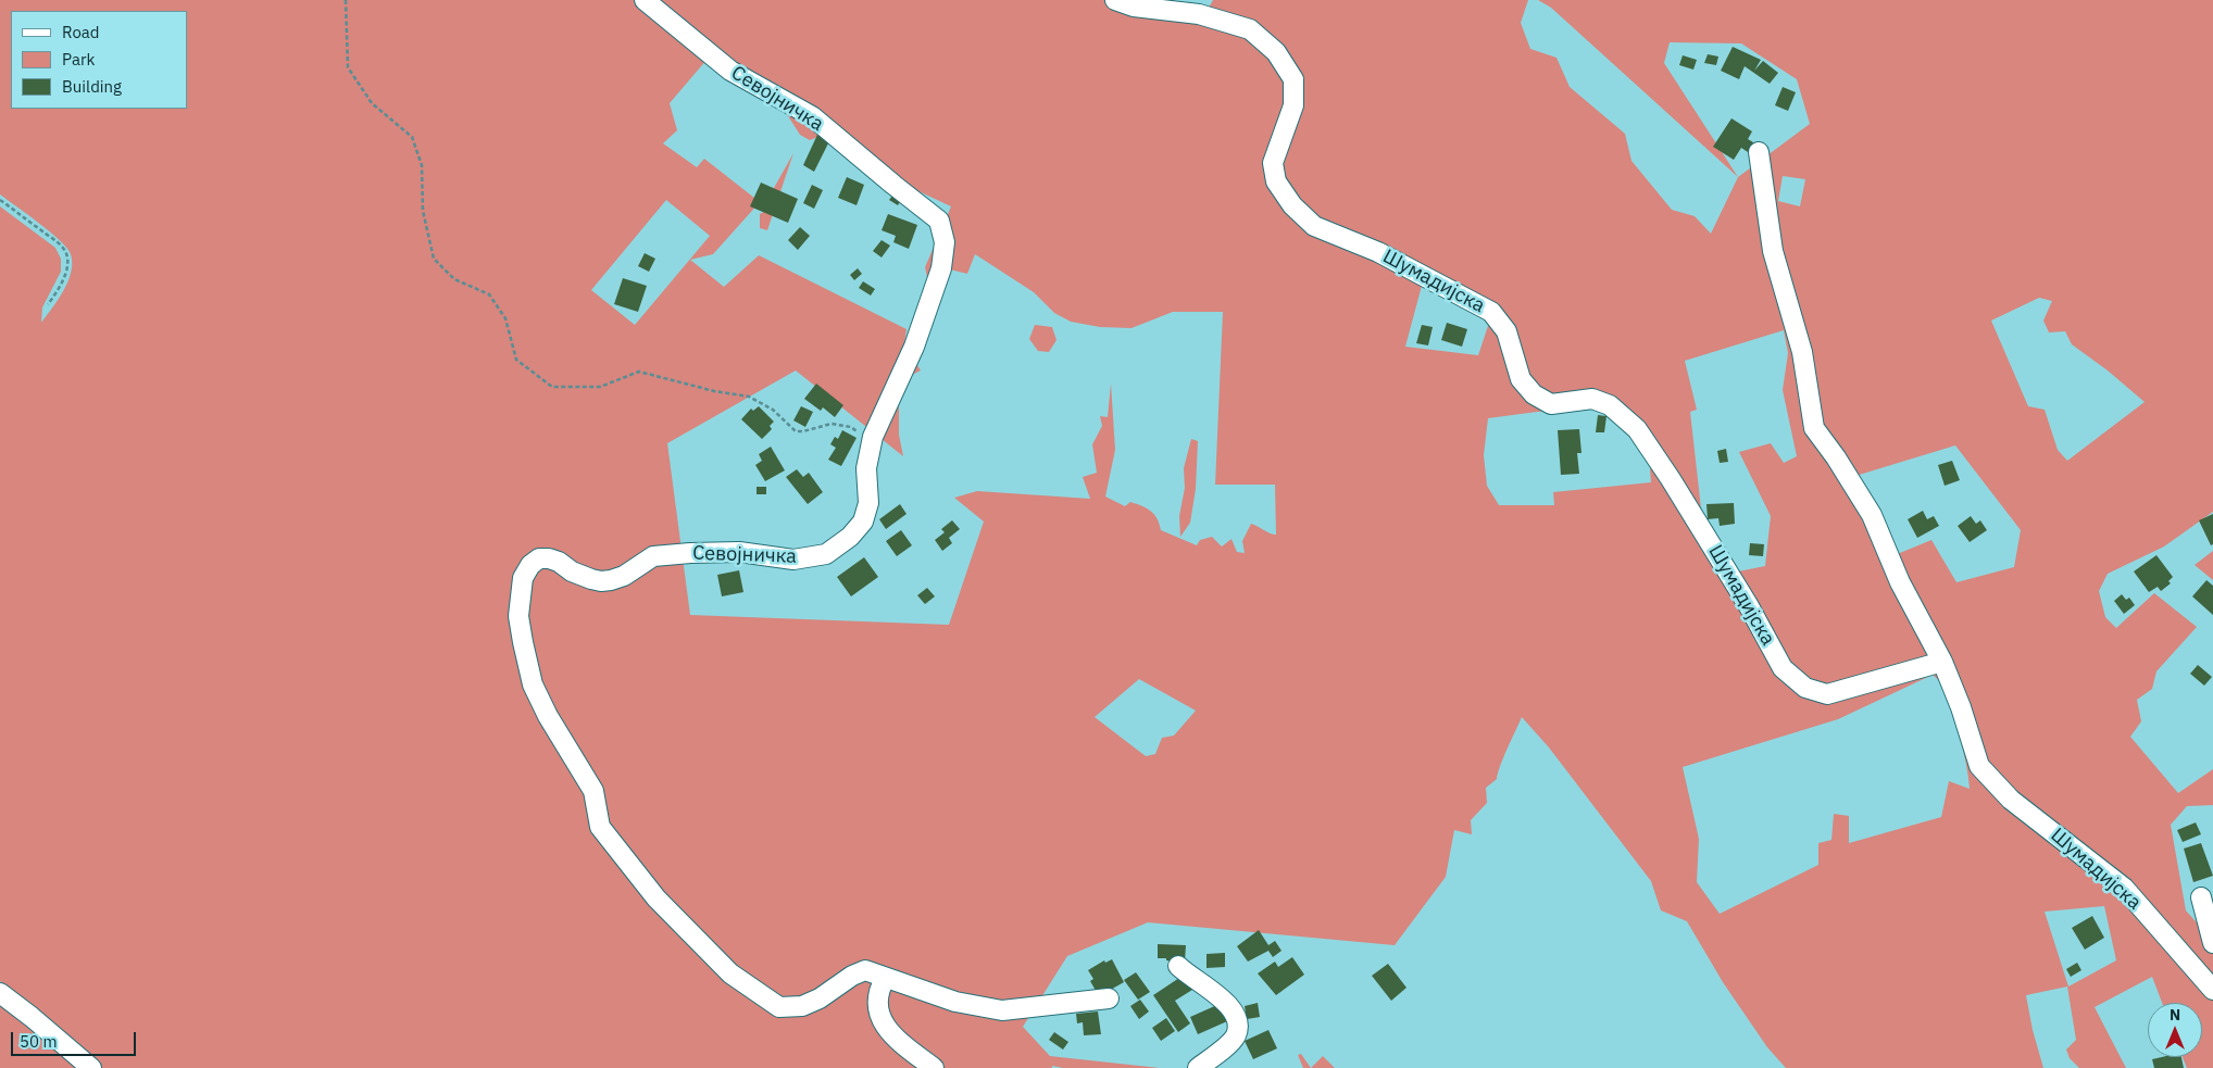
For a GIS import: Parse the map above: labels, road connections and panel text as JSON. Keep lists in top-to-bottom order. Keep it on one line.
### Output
{"streets":{"street":["Севојничка","Шумадијска"]},"legend":["Road","Park","Building"],"scale_bar":"50 m","north":"top"}
